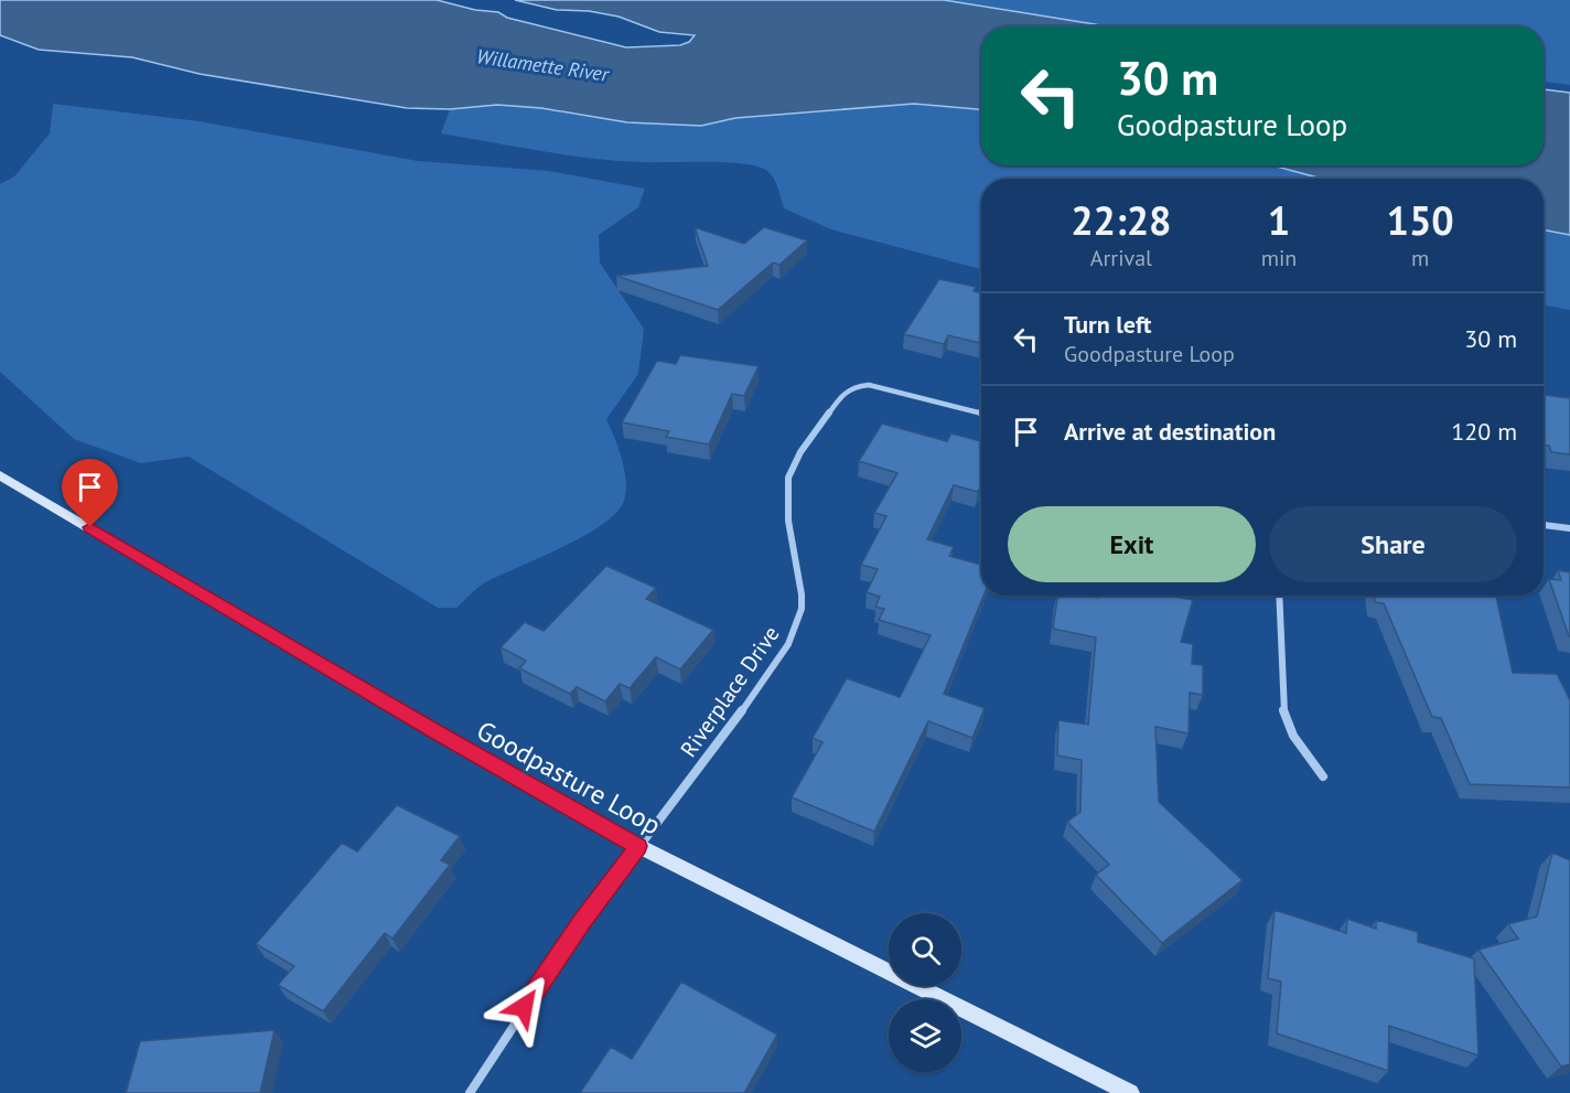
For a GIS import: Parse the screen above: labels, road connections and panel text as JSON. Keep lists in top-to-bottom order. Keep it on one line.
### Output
{"streets":{"street":["Riverplace Drive","Goodpasture Loop"]},"crossings":[["Riverplace Drive","Goodpasture Loop"]],"water":["Willamette River"],"page":{"turn":["30 m","Goodpasture Loop"],"eta":["22:28","Arrival","1","min","150","m"],"list":[{"name":"Turn left","note":"Goodpasture Loop","value":"30 m"},{"name":"Arrive at destination","value":"120 m"}],"buttons":["Exit","Share"]}}
